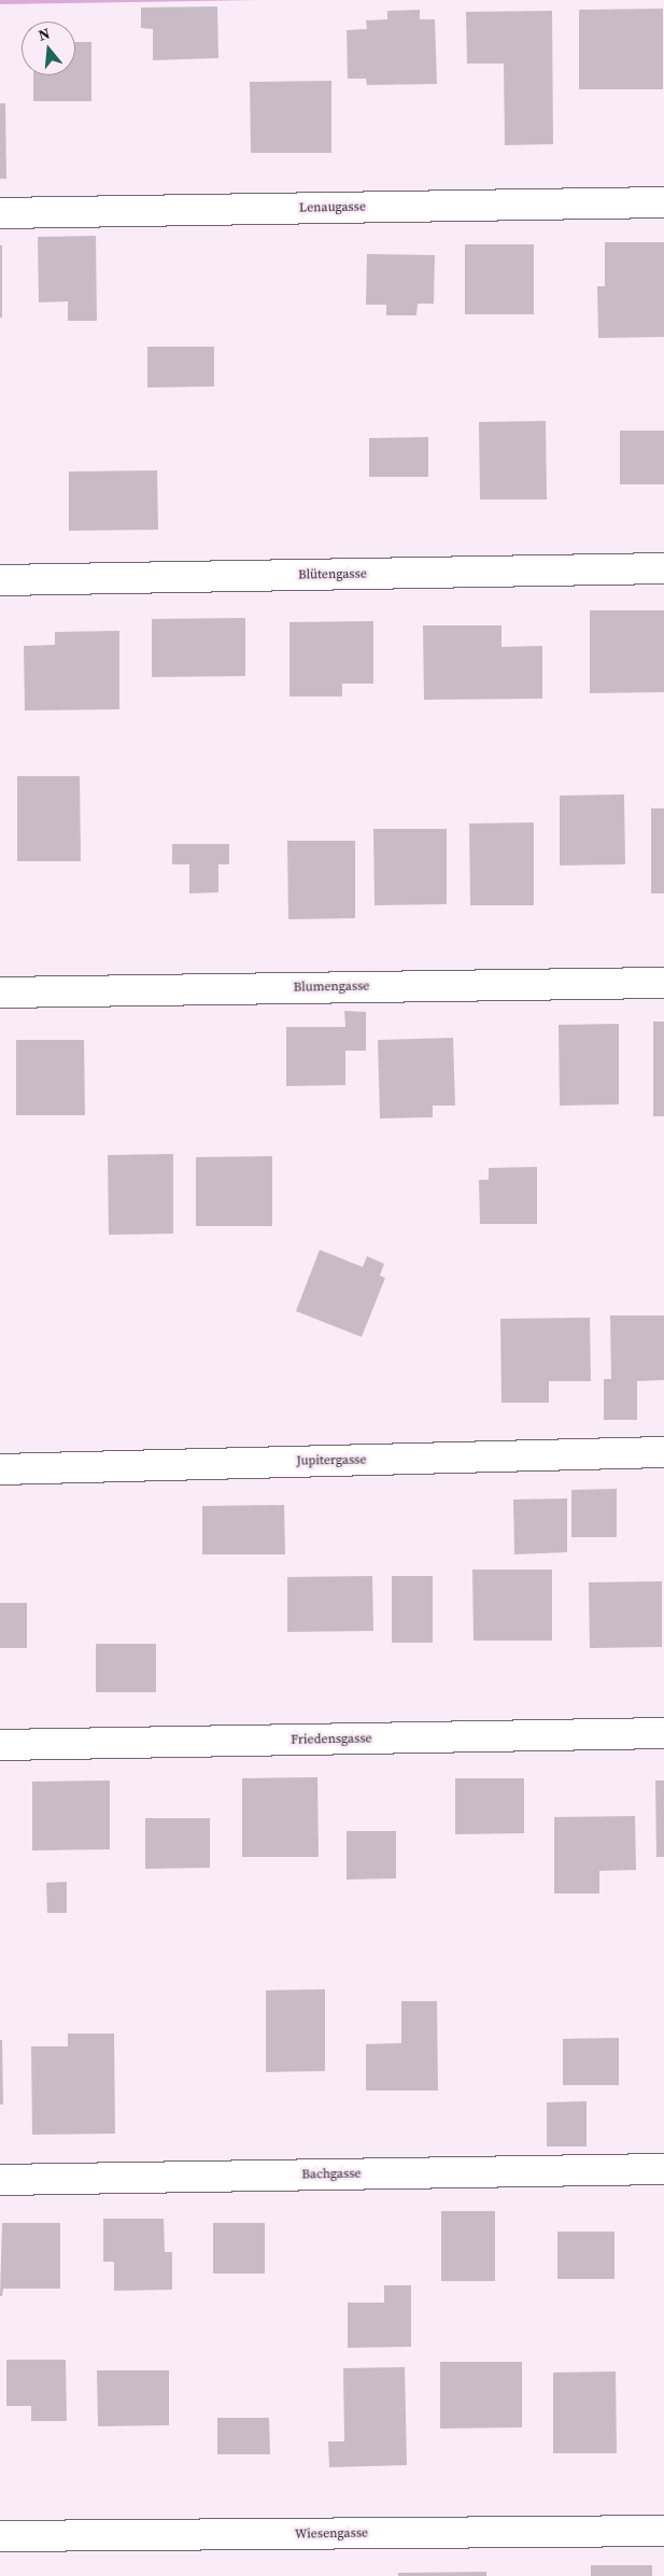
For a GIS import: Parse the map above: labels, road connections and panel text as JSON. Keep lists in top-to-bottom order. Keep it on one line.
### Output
{"streets":{"street":["Lenaugasse","Blütengasse","Blumengasse","Jupitergasse","Friedensgasse","Bachgasse","Wiesengasse"]},"north":"top"}
